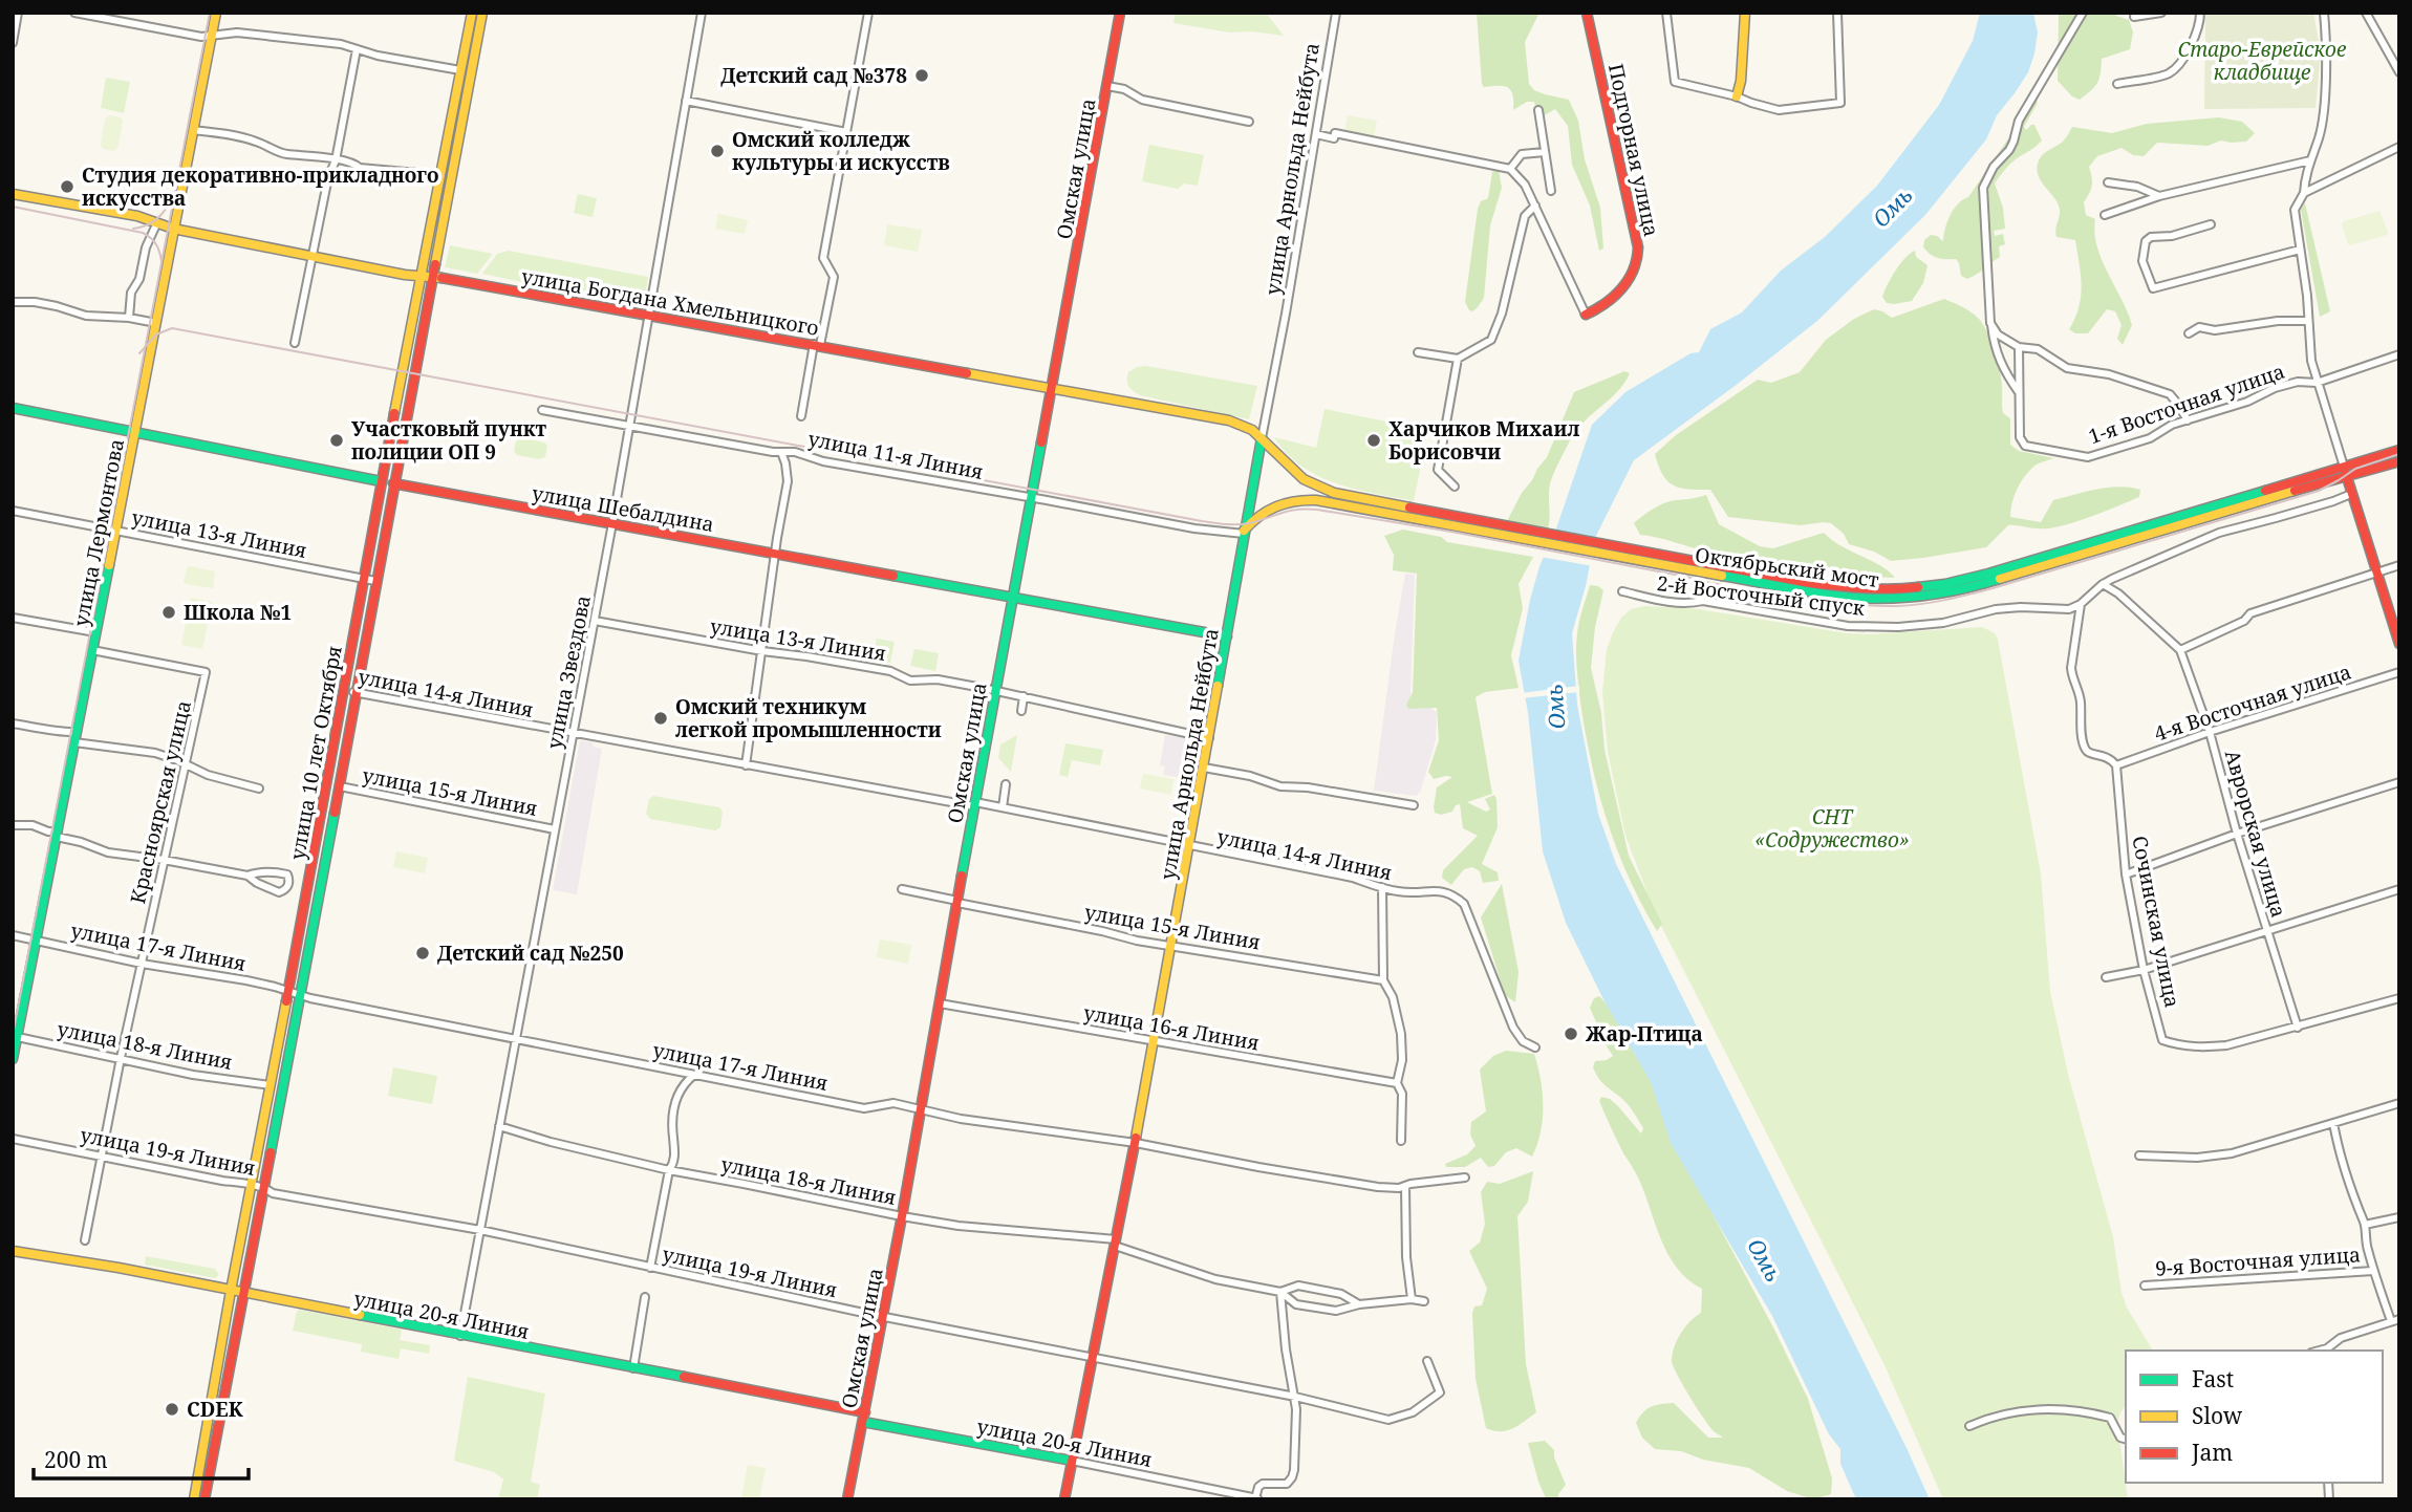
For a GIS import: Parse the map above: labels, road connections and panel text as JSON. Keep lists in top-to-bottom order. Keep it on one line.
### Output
{"streets":{"main road":["Подгорная улица","Омская улица","улица Арнольда Нейбута","улица Богдана Хмельницкого","улица Шебалдина","улица Лермонтова","Октябрьский мост","улица 10 лет Октября","улица 20-я Линия"],"street":["1-я Восточная улица","улица 11-я Линия","улица 13-я Линия","2-й Восточный спуск","улица Звездова","улица 14-я Линия","4-я Восточная улица","улица 15-я Линия","Красноярская улица","Аврорская улица","Сочинская улица","улица 17-я Линия","улица 16-я Линия","улица 18-я Линия","улица 19-я Линия","9-я Восточная улица"]},"crossings":[["Омская улица","улица Богдана Хмельницкого"],["Омская улица","улица 11-я Линия"],["Омская улица","улица Шебалдина"],["Омская улица","улица 13-я Линия"],["Омская улица","улица 14-я Линия"],["Омская улица","улица 15-я Линия"],["Омская улица","улица 17-я Линия"],["Омская улица","улица 16-я Линия"],["Омская улица","улица 18-я Линия"],["Омская улица","улица 19-я Линия"],["Омская улица","улица 20-я Линия"],["улица Арнольда Нейбута","улица Богдана Хмельницкого"],["улица Арнольда Нейбута","улица 11-я Линия"],["улица Арнольда Нейбута","улица Шебалдина"],["улица Арнольда Нейбута","улица 13-я Линия"],["улица Арнольда Нейбута","улица 14-я Линия"],["улица Арнольда Нейбута","улица 15-я Линия"],["улица Арнольда Нейбута","улица 17-я Линия"],["улица Арнольда Нейбута","улица 16-я Линия"],["улица Арнольда Нейбута","улица 18-я Линия"],["улица Арнольда Нейбута","улица 19-я Линия"],["улица Арнольда Нейбута","улица 20-я Линия"],["улица Богдана Хмельницкого","улица Лермонтова"],["улица Богдана Хмельницкого","Октябрьский мост"],["улица Богдана Хмельницкого","улица Звездова"],["улица Богдана Хмельницкого","улица 10 лет Октября"],["улица 11-я Линия","улица Звездова"],["улица Шебалдина","улица Лермонтова"],["улица Шебалдина","улица Звездова"],["улица Шебалдина","улица 10 лет Октября"],["улица Лермонтова","улица 13-я Линия"],["улица Лермонтова","Красноярская улица"],["улица Лермонтова","улица 17-я Линия"],["улица Лермонтова","улица 18-я Линия"],["улица 13-я Линия","улица Звездова"],["улица 13-я Линия","улица 10 лет Октября"],["улица Звездова","улица 14-я Линия"],["улица Звездова","улица 15-я Линия"],["улица Звездова","улица 17-я Линия"],["улица Звездова","улица 18-я Линия"],["улица Звездова","улица 19-я Линия"],["улица Звездова","улица 20-я Линия"],["улица 14-я Линия","улица 10 лет Октября"],["4-я Восточная улица","Аврорская улица"],["4-я Восточная улица","Сочинская улица"],["улица 10 лет Октября","улица 15-я Линия"],["улица 10 лет Октября","улица 17-я Линия"],["улица 10 лет Октября","улица 18-я Линия"],["улица 10 лет Октября","улица 19-я Линия"],["улица 10 лет Октября","улица 20-я Линия"],["Красноярская улица","улица 17-я Линия"],["Красноярская улица","улица 18-я Линия"],["Красноярская улица","улица 19-я Линия"],["Аврорская улица","Сочинская улица"]],"water":["Омь"],"parks":["Старо-Еврейское кладбище","СНТ «Содружество»"],"places":["Детский сад №378","Омский колледж культуры и искусств","Студия декоративно-прикладного искусства","Участковый пункт полиции ОП 9","Харчиков Михаил Борисовчи","Школа №1","Омский техникум легкой промышленности","Детский сад №250","Жар-Птица","CDEK"],"legend":["Fast","Slow","Jam"],"scale_bar":"200 m"}
